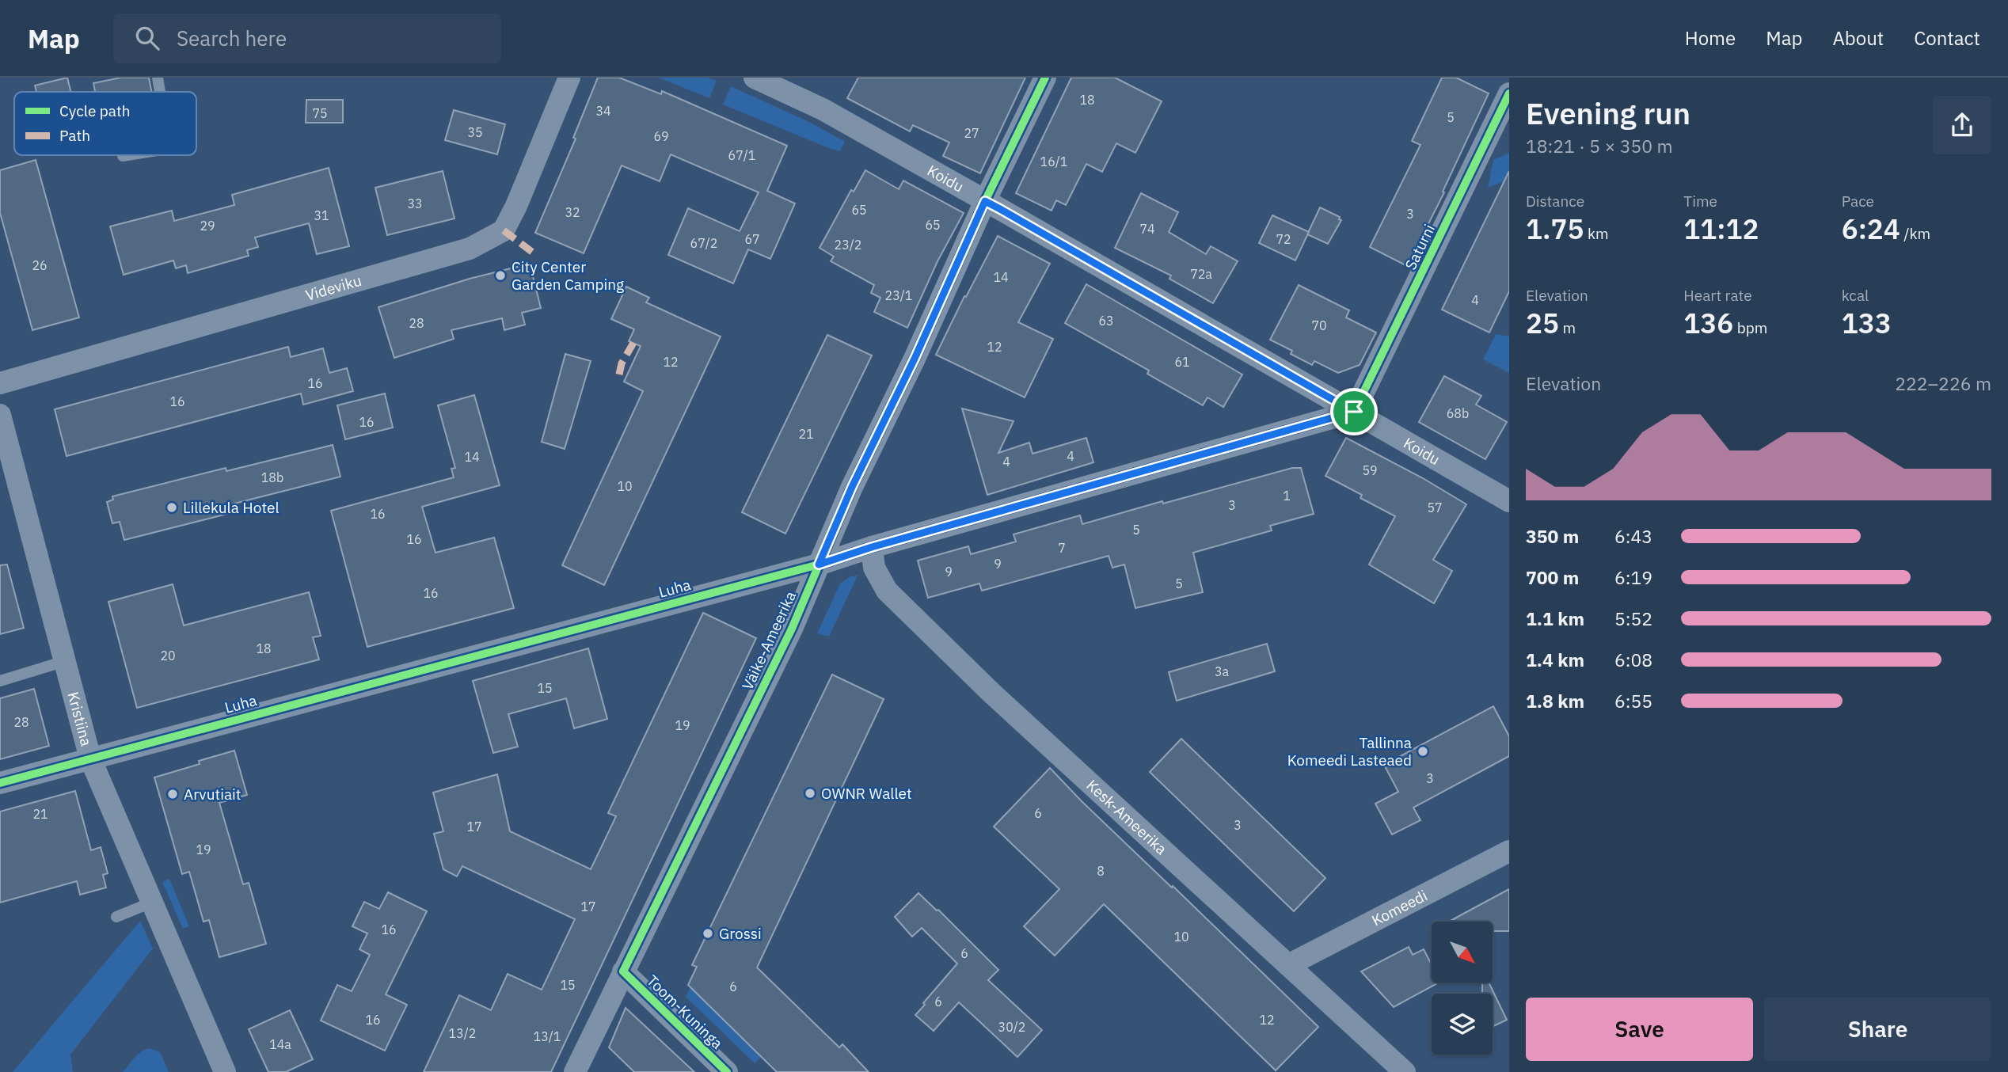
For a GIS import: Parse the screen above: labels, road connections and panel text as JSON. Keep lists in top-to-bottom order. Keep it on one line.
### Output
{"streets":{"street":["Koidu","Saturni","Videviku","Luha","Väike-Ameerika","Kristiina","Kesk-Ameerika","Komeedi","Toom-Kuninga"]},"crossings":[["Koidu","Saturni"],["Koidu","Luha"],["Koidu","Väike-Ameerika"],["Saturni","Luha"],["Luha","Väike-Ameerika"],["Luha","Kristiina"],["Luha","Kesk-Ameerika"],["Väike-Ameerika","Toom-Kuninga"],["Kesk-Ameerika","Komeedi"]],"places":["City Center Garden Camping","Lillekula Hotel","Tallinna Komeedi Lasteaed","OWNR Wallet","Arvutiait","Grossi"],"house_numbers":["18","34","75","5","35","27","69","67/1","16/1","33","65","32","3","31","65","29","74","67","72","67/2","23/2","26","72a","14","23/1","4","63","28","70","12","12","61","16","16","68b","16","21","4","14","4","59","18b","10","1","3","57","16","5","16","7","9","9","5","16","18","20","3a","15","28","19","3","6","21","3","17","19","8","17","16","10","6","15","6","6","16","12","30/2","13/2","13/1","14a"],"legend":["Cycle path","Path"],"north":"bottom right","page":{"header":"Map","search":"Search here","nav":["Home","Map","About","Contact"],"heading":["Evening run","18:21 · 5 × 350 m"],"stats":[["Distance","1.75 km"],["Time","11:12"],["Pace","6:24 /km"],["Elevation","25 m"],["Heart rate","136 bpm"],["kcal","133"]],"chart":["Elevation","222–226 m"],"list":[{"name":"350 m","note":"6:43"},{"name":"700 m","note":"6:19"},{"name":"1.1 km","note":"5:52"},{"name":"1.4 km","note":"6:08"},{"name":"1.8 km","note":"6:55"}],"buttons":["Save","Share"]}}
